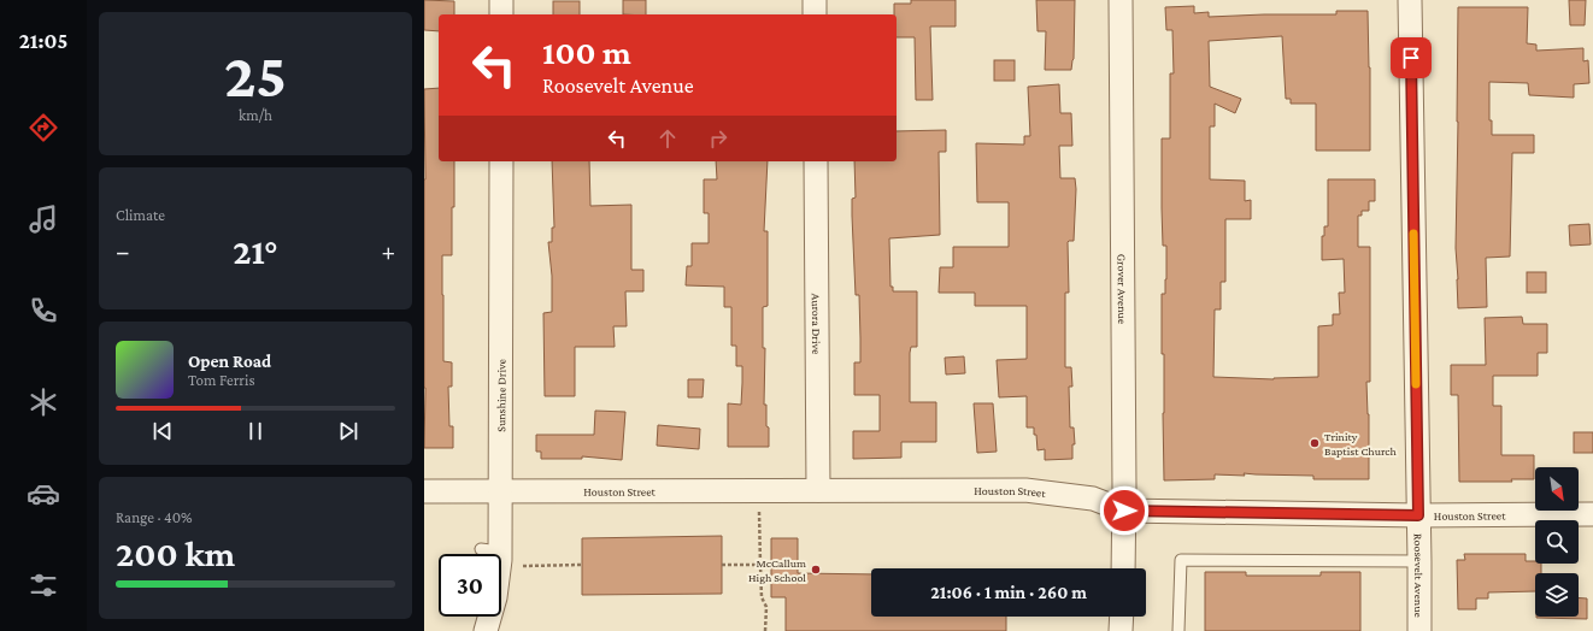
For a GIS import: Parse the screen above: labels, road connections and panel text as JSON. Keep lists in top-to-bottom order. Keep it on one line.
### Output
{"streets":{"street":["Grover Avenue","Aurora Drive","Sunshine Drive","Houston Street","Roosevelt Avenue"]},"crossings":[["Grover Avenue","Houston Street"],["Aurora Drive","Houston Street"],["Sunshine Drive","Houston Street"],["Houston Street","Roosevelt Avenue"]],"places":["Trinity Baptist Church","McCallum High School"],"north":"bottom right","page":{"tabs":"21:05","tile":[["25","km/h"],"Climate",["Range · 40%","200 km"]],"turn":["100 m","Roosevelt Avenue"],"heat":["−","21°","+"],"song":["Open Road","Tom Ferris"],"limit":"30","trip":"21:06 · 1 min · 260 m"}}
